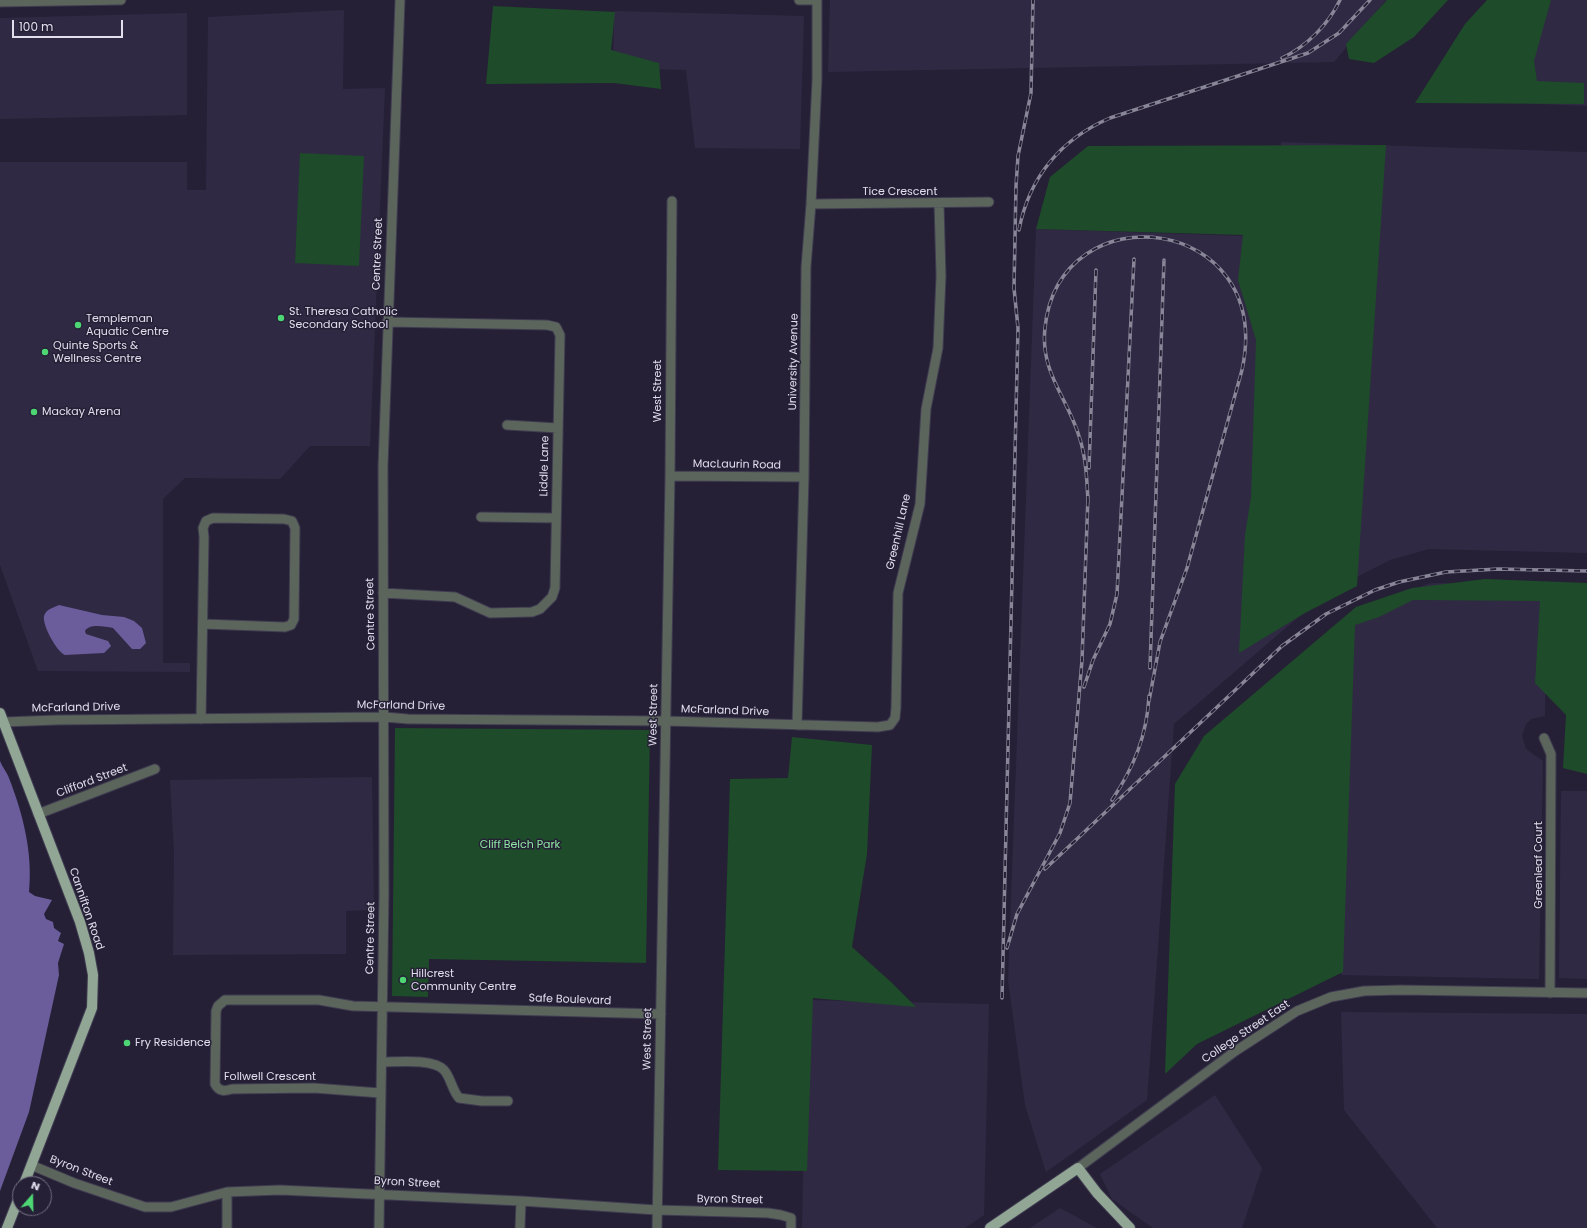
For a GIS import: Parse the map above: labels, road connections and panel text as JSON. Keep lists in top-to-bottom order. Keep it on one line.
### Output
{"streets":{"main road":["Cannifton Road","College Street East"],"street":["Tice Crescent","Centre Street","University Avenue","West Street","MacLaurin Road","Liddle Lane","Greenhill Lane","McFarland Drive","Clifford Street","Greenleaf Court","Safe Boulevard","Follwell Crescent","Byron Street"]},"crossings":[["Tice Crescent","University Avenue"],["Tice Crescent","Greenhill Lane"],["Centre Street","Liddle Lane"],["Centre Street","McFarland Drive"],["Centre Street","Safe Boulevard"],["Centre Street","Follwell Crescent"],["Centre Street","Byron Street"],["University Avenue","MacLaurin Road"],["University Avenue","Greenhill Lane"],["University Avenue","McFarland Drive"],["West Street","MacLaurin Road"],["West Street","McFarland Drive"],["West Street","Safe Boulevard"],["West Street","Byron Street"],["Greenhill Lane","McFarland Drive"],["McFarland Drive","Cannifton Road"],["Clifford Street","Cannifton Road"],["Greenleaf Court","College Street East"],["Cannifton Road","Byron Street"],["Safe Boulevard","Follwell Crescent"]],"parks":["Cliff Belch Park"],"places":["St. Theresa Catholic Secondary School","Templeman Aquatic Centre","Quinte Sports & Wellness Centre","Mackay Arena","Hillcrest Community Centre","Fry Residence"],"scale_bar":"100 m","north":"top"}
